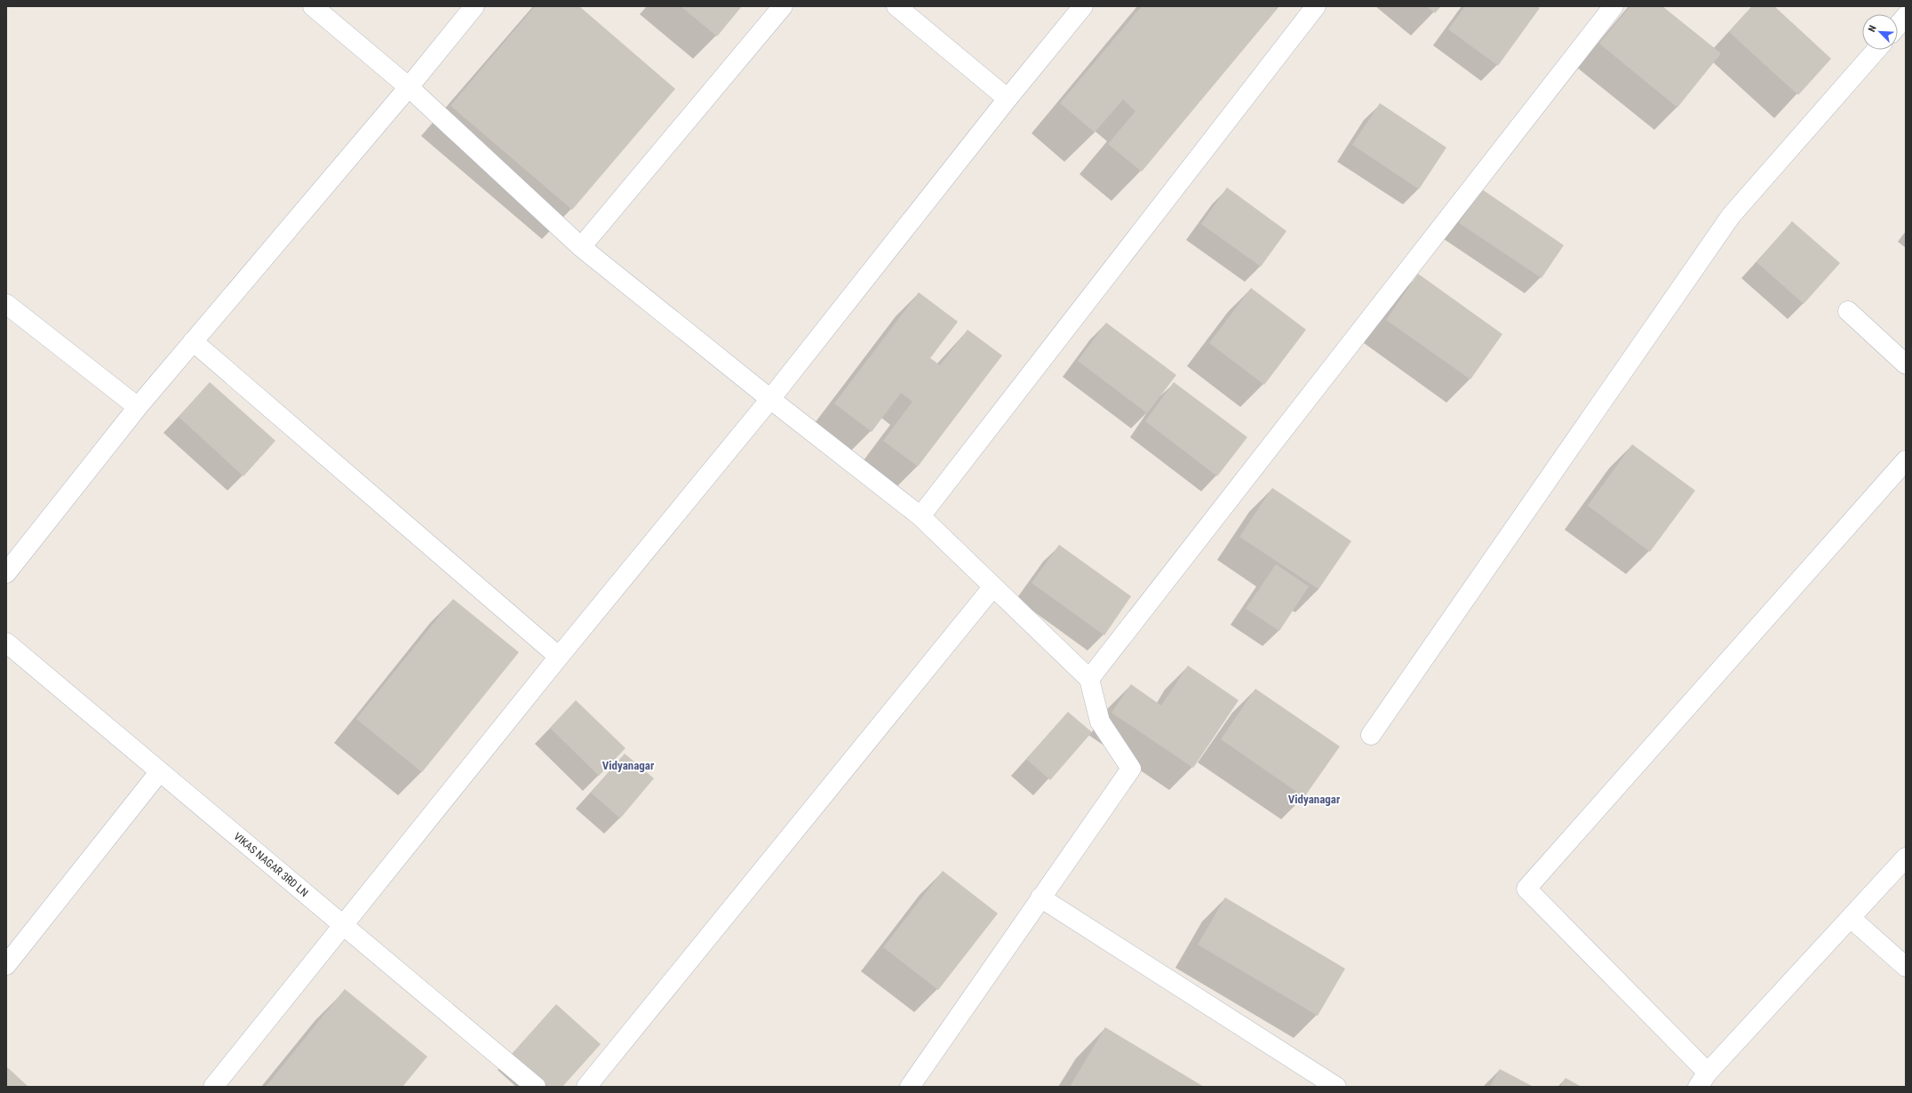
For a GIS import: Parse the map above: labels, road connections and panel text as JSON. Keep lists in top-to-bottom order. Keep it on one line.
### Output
{"streets":{"street":["VIKAS NAGAR 3RD LN"]},"districts":["Vidyanagar","Vidyanagar"],"north":"top left"}
